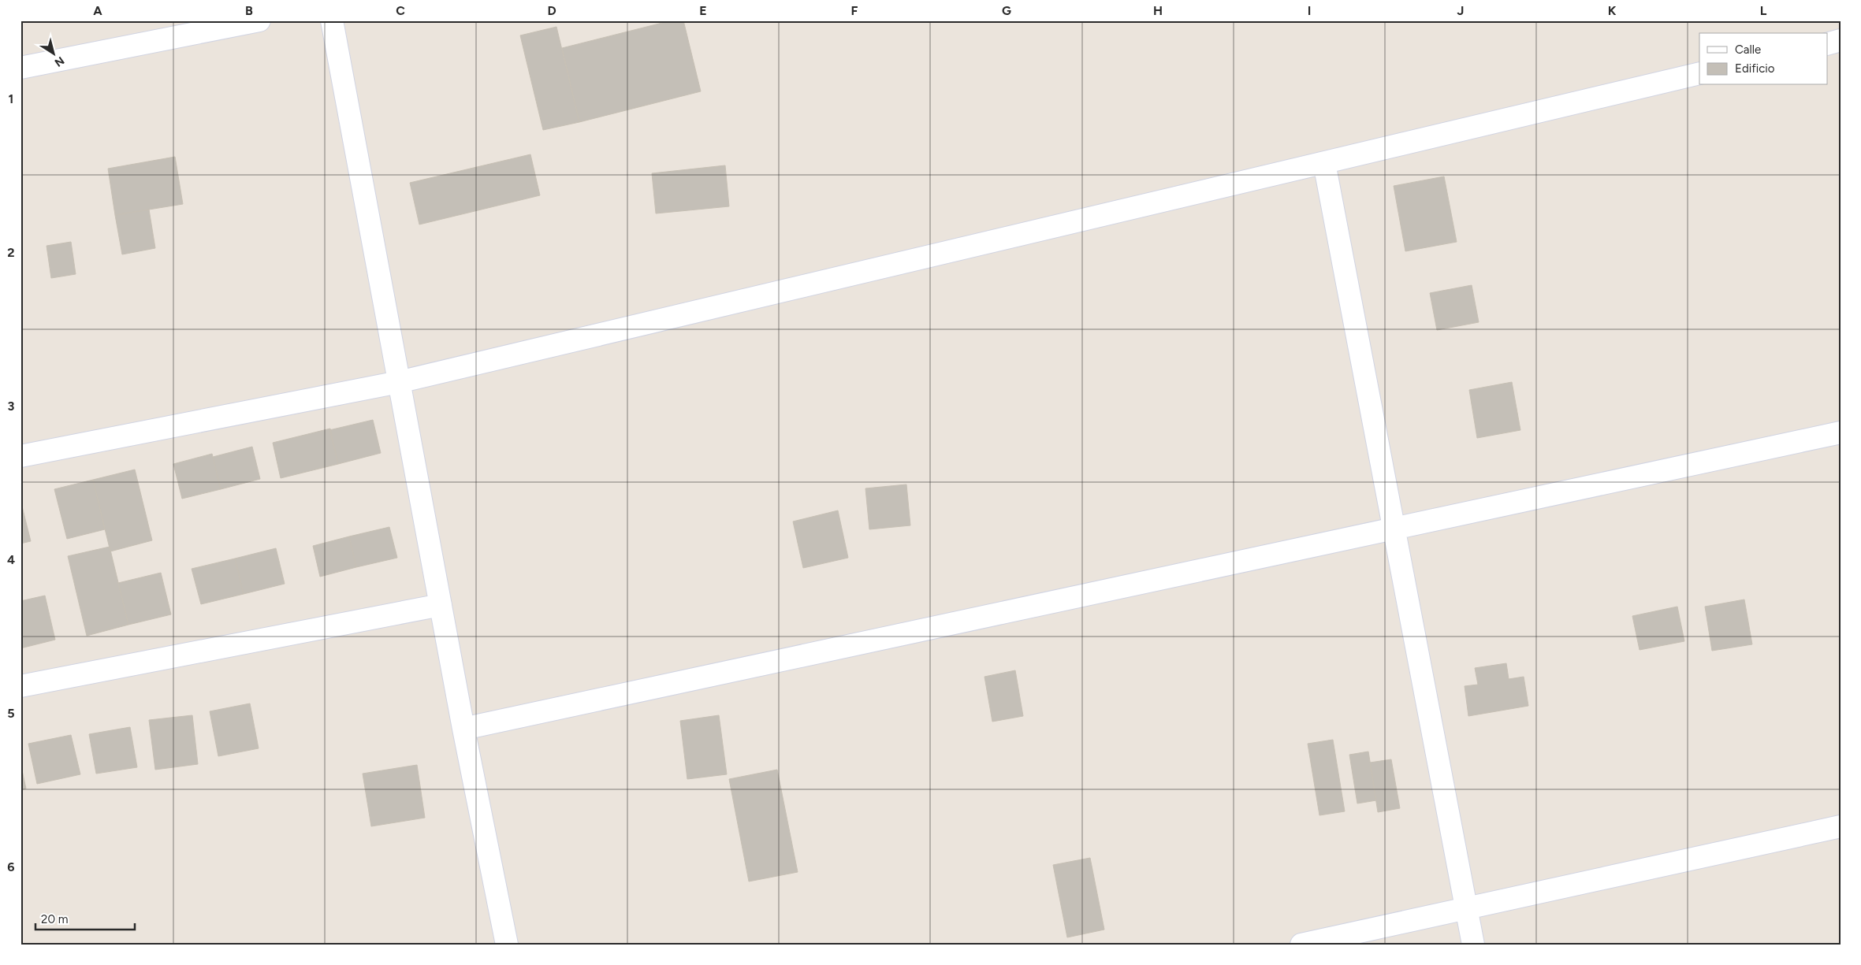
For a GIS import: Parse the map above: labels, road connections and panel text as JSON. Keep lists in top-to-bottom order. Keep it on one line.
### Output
{"legend":["Calle","Edificio"],"scale_bar":"20 m","north":"bottom right","grid":{"columns":["A","B","C","D","E","F","G","H","I","J","K","L"],"rows":["1","2","3","4","5","6"]}}
